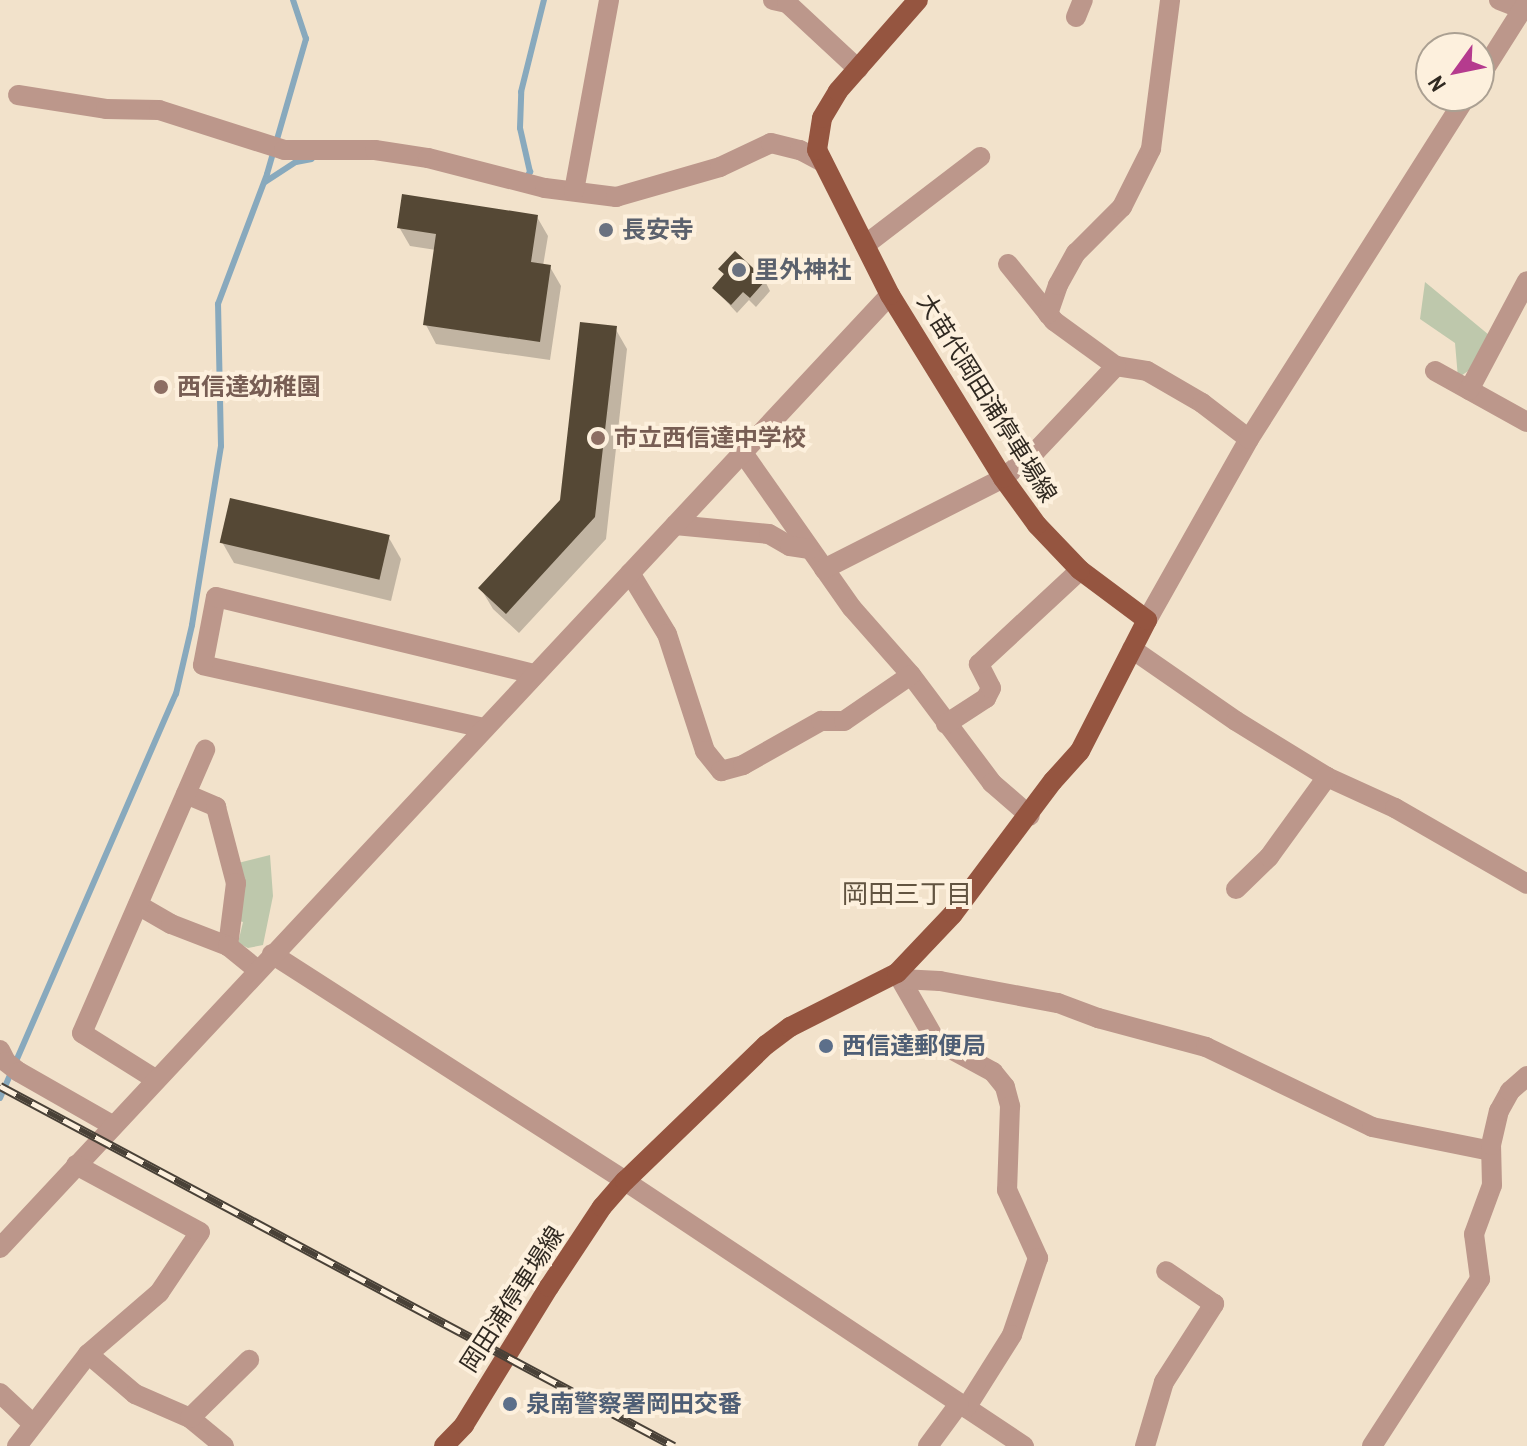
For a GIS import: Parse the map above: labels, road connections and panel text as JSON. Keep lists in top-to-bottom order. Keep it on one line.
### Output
{"streets":{"main road":["大苗代岡田浦停車場線","岡田浦停車場線"]},"districts":["岡田三丁目"],"places":["長安寺","里外神社","西信達幼稚園","市立西信達中学校","西信達郵便局","泉南警察署岡田交番"],"north":"bottom left"}
